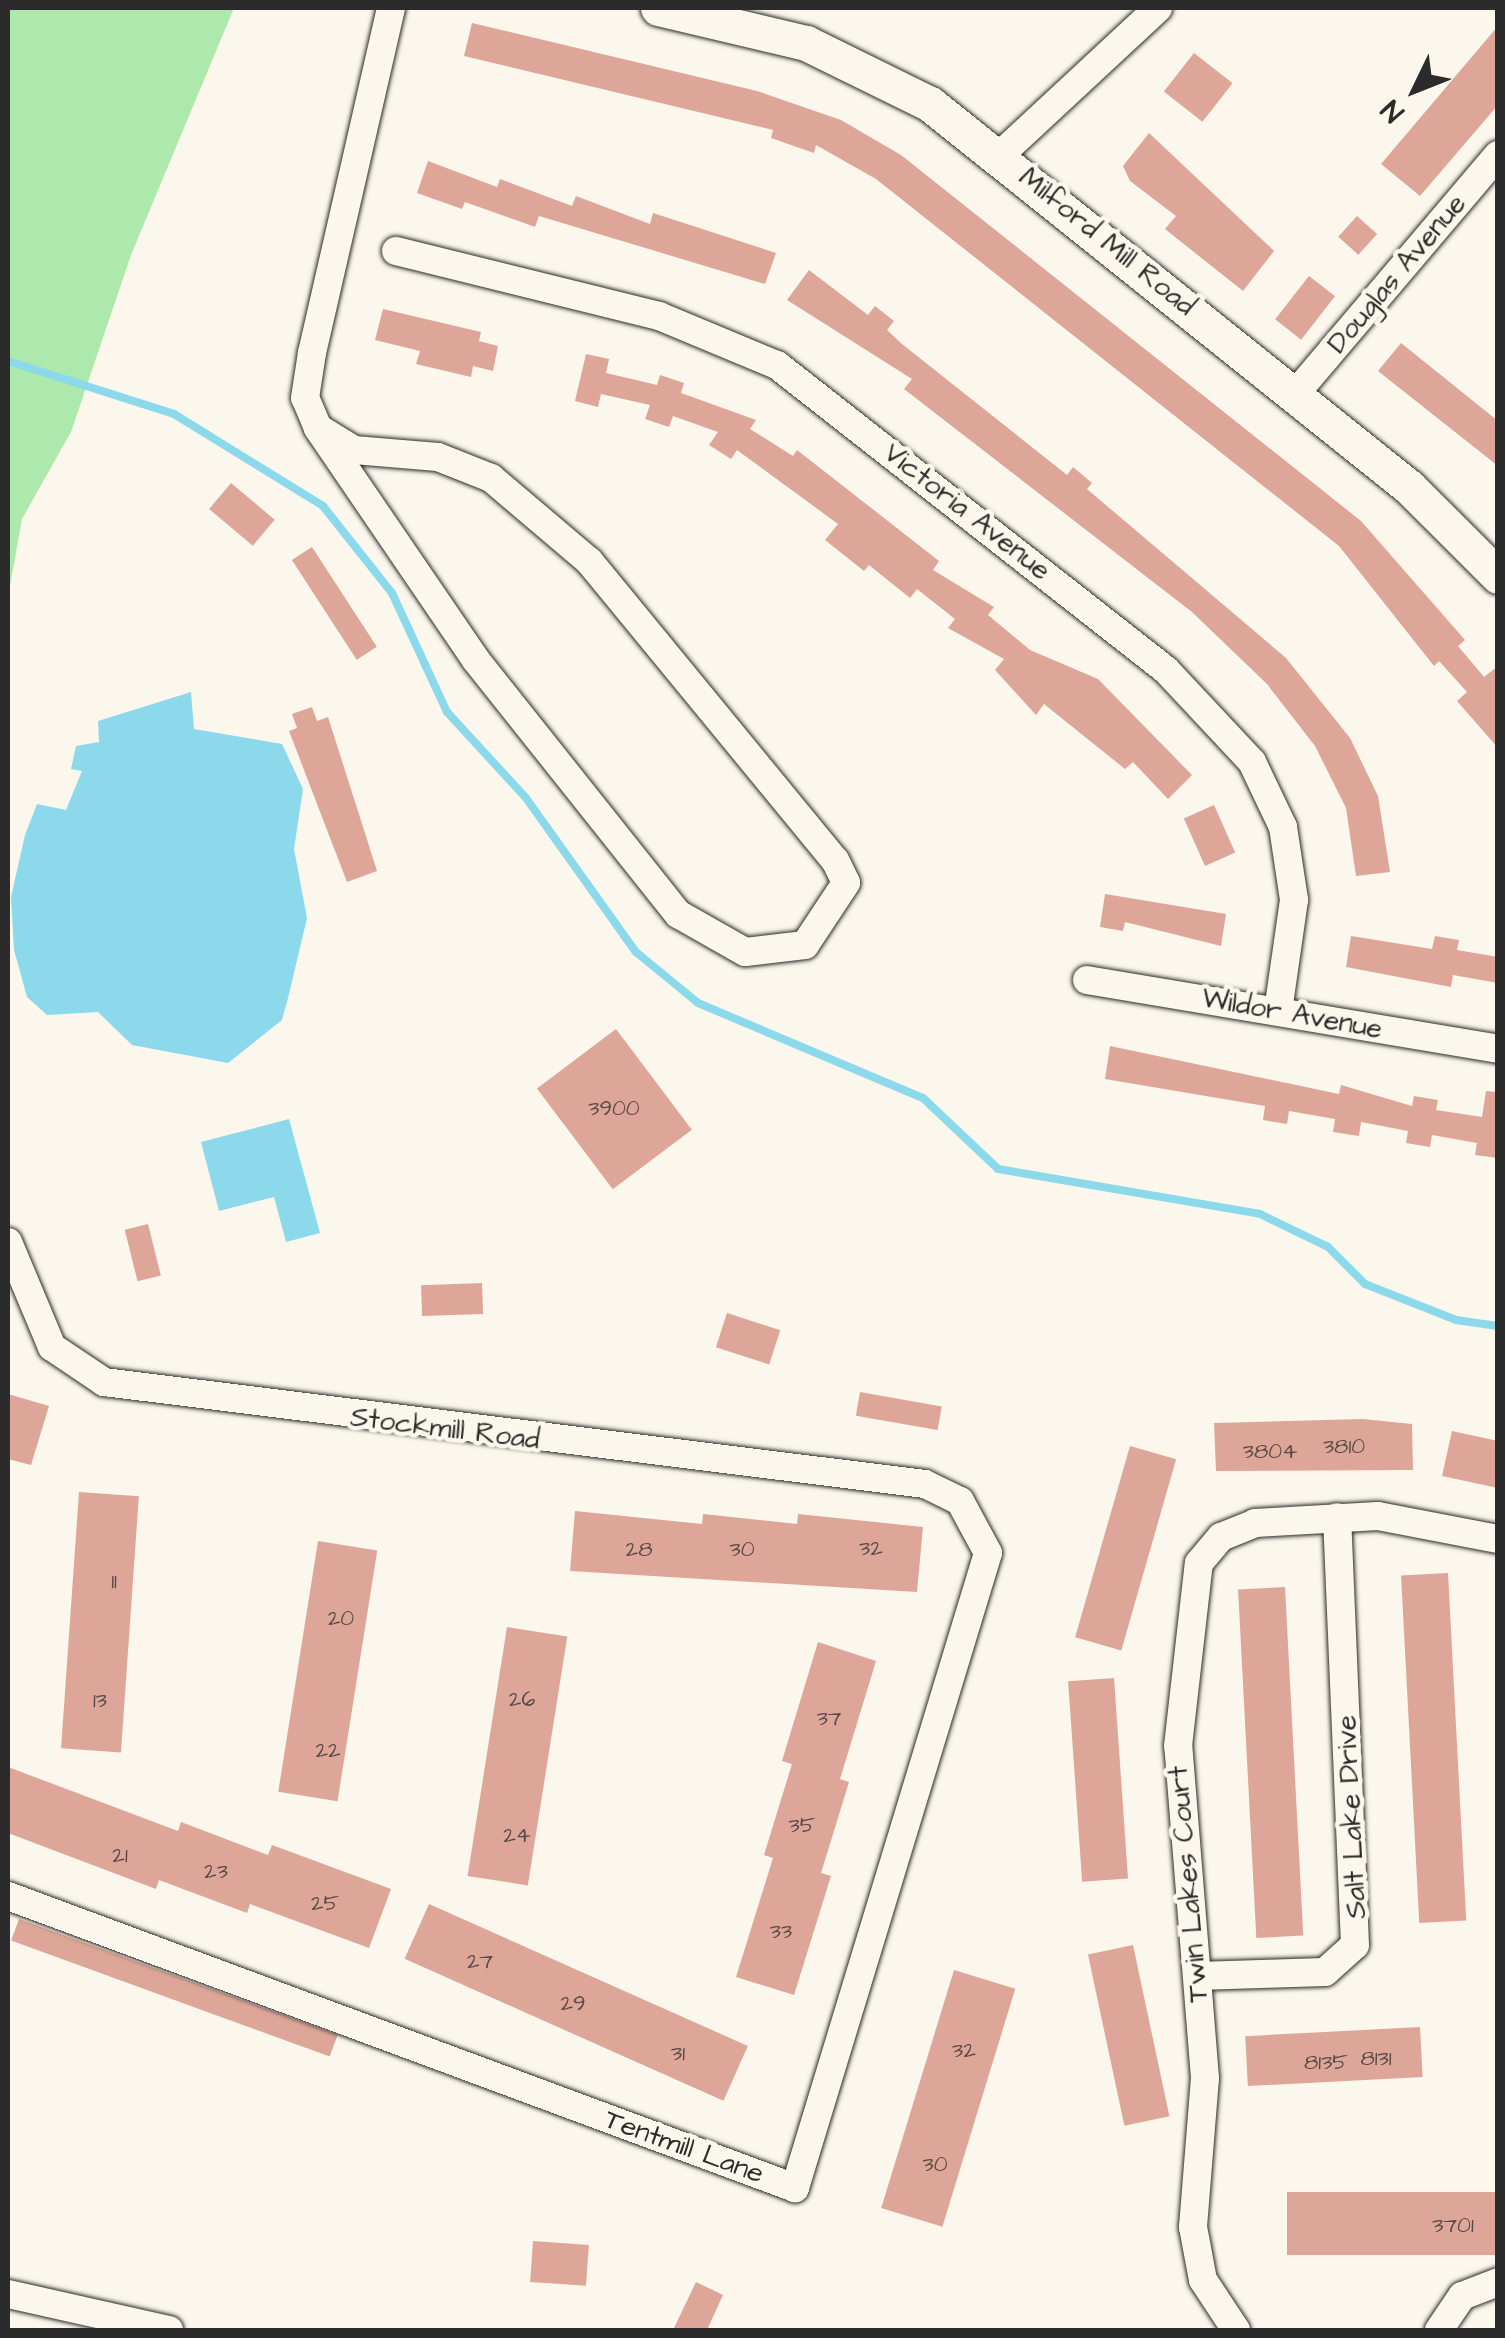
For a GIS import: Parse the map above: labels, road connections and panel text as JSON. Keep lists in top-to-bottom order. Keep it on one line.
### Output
{"streets":{"main road":["Milford Mill Road"],"street":["Douglas Avenue","Victoria Avenue","Wildor Avenue","Stockmill Road","Salt Lake Drive","Twin Lakes Court","Tentmill Lane"]},"crossings":[["Milford Mill Road","Douglas Avenue"],["Victoria Avenue","Wildor Avenue"],["Stockmill Road","Tentmill Lane"],["Salt Lake Drive","Twin Lakes Court"]],"house_numbers":["3900","3810","3804","32","28","30","11","20","26","13","37","22","35","24","21","23","25","33","27","29","32","31","8131","8135","30","3701"],"north":"bottom left"}
